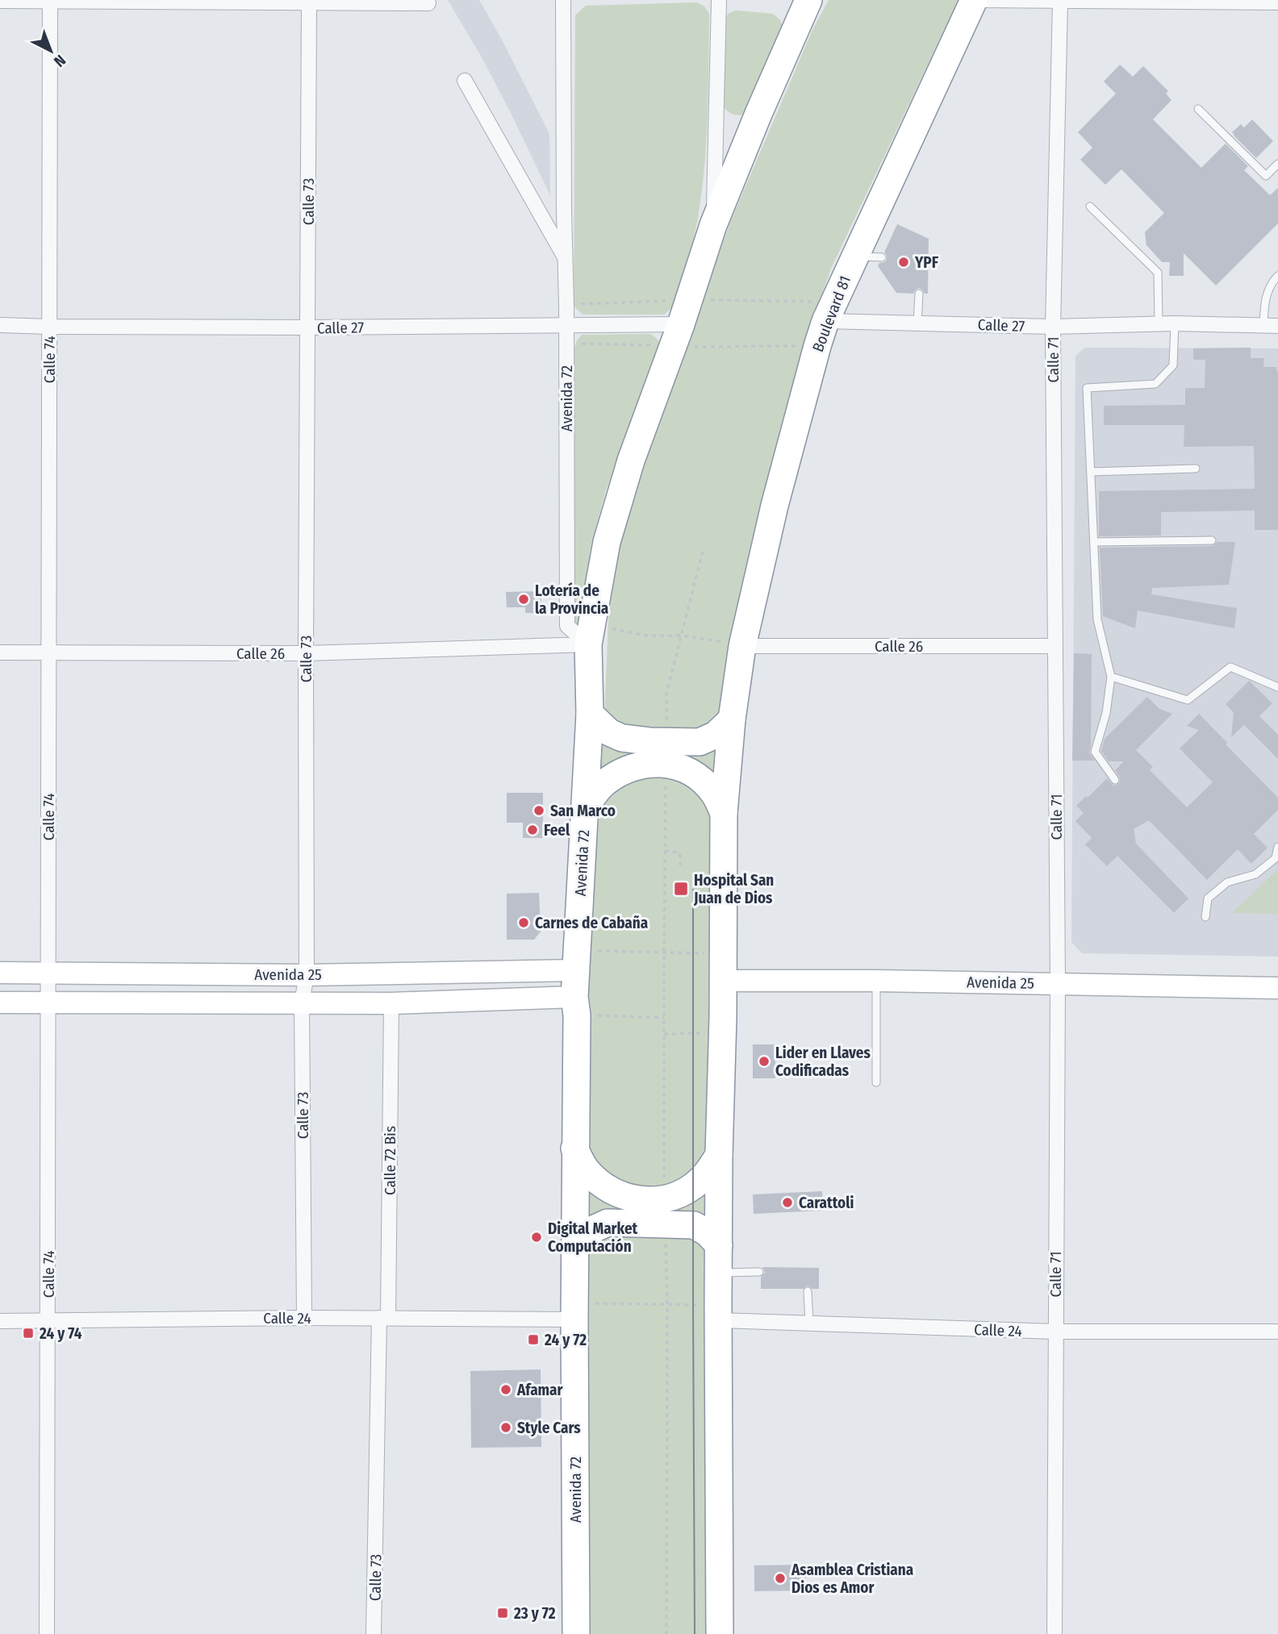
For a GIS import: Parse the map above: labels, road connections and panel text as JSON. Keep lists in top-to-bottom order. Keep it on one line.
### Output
{"streets":{"highway":["Boulevard 81","Avenida 72"],"main road":["Avenida 25"],"street":["Calle 73","Calle 27","Calle 74","Calle 71","Calle 26","Calle 72 Bis","Calle 24"]},"crossings":[["Calle 73","Calle 27"],["Calle 73","Calle 26"],["Calle 73","Avenida 25"],["Calle 73","Calle 72 Bis"],["Calle 73","Calle 24"],["Boulevard 81","Calle 27"],["Boulevard 81","Calle 26"],["Calle 27","Calle 74"],["Calle 27","Calle 71"],["Calle 27","Avenida 72"],["Calle 74","Calle 26"],["Calle 74","Avenida 25"],["Calle 74","Calle 24"],["Calle 71","Calle 26"],["Calle 71","Avenida 25"],["Calle 71","Calle 24"],["Avenida 72","Calle 26"],["Avenida 72","Avenida 25"],["Avenida 72","Calle 24"],["Avenida 25","Calle 72 Bis"],["Calle 72 Bis","Calle 24"]],"places":{"other":["YPF","Lotería de la Provincia","San Marco","Feel","Carnes de Cabaña","Lider en Llaves Codificadas","Carattoli","Digital Market Computación","Afamar","Style Cars","Asamblea Cristiana Dios es Amor"],"transit":["Hospital San Juan de Dios","24 y 74","24 y 72","23 y 72"]},"north":"bottom right"}
